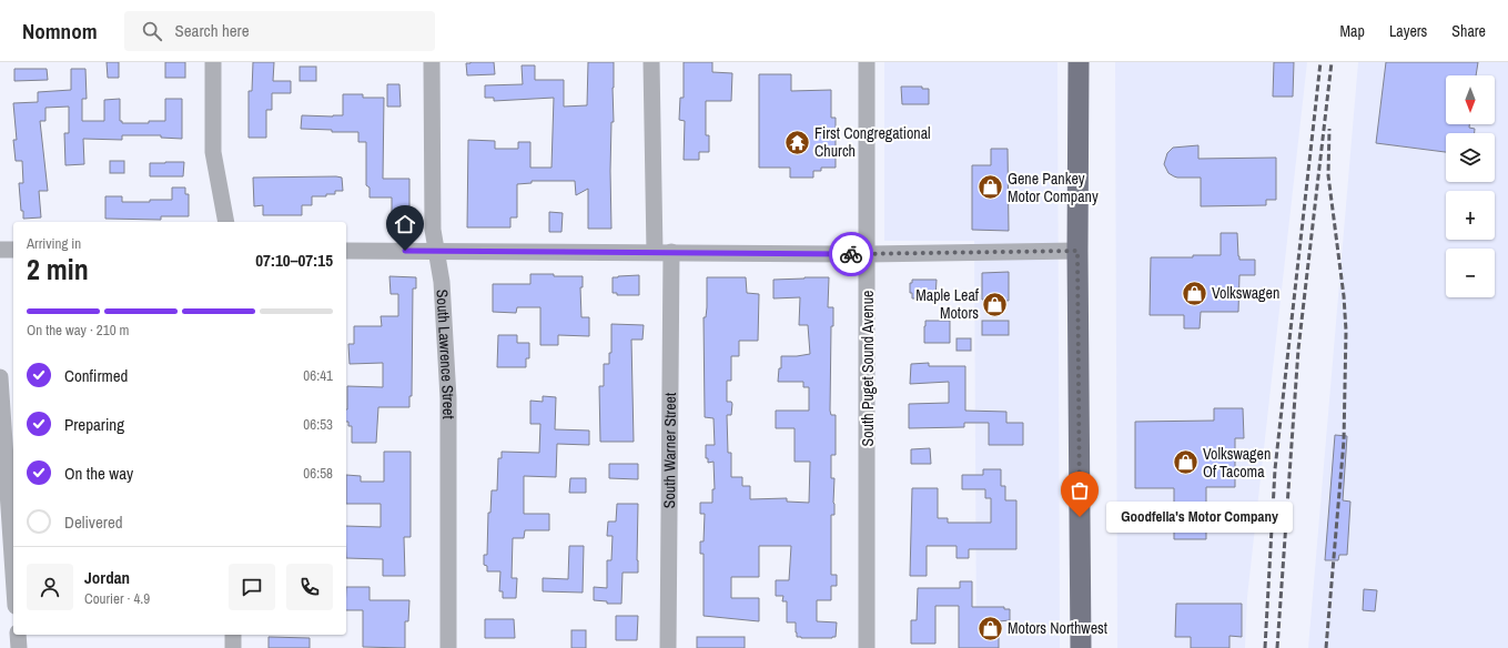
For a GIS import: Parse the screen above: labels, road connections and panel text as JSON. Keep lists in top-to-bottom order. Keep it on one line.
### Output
{"streets":{"street":["South Lawrence Street","South Puget Sound Avenue","South Warner Street"]},"places":{"temple":["First Congregational Church"],"shop":["Gene Pankey Motor Company","Volkswagen","Maple Leaf Motors","Volkswagen Of Tacoma","Motors Northwest"],"other":["Goodfella's Motor Company"]},"north":"bottom","page":{"header":"Nomnom","search":"Search here","nav":["Map","Layers","Share"],"map_buttons":["+","−"],"heading":["2 min","Arriving in","07:10–07:15"],"panel":["Jordan","Courier · 4.9"],"bar":"On the way · 210 m","list":[["Confirmed","06:41"],["Preparing","06:53"],["On the way","06:58"],"Delivered"],"bubble":"Goodfella's Motor Company"}}
